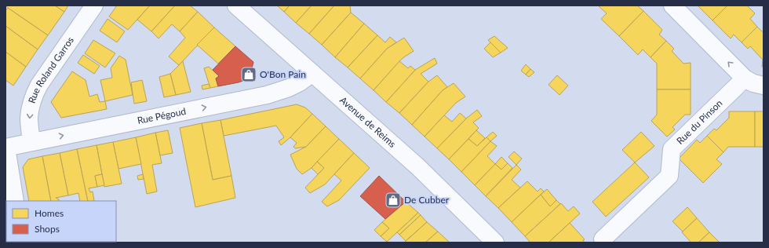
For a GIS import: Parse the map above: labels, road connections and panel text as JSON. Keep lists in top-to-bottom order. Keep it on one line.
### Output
{"streets":{"street":["Rue Roland Garros","Rue Pégoud","Avenue de Reims","Rue du Pinson"]},"crossings":[["Rue Roland Garros","Rue Pégoud"],["Rue Pégoud","Avenue de Reims"]],"one_way":["Rue Roland Garros","Rue Pégoud"],"places":{"shop":["O'Bon Pain","De Cubber"]},"legend":["Homes","Shops"]}
